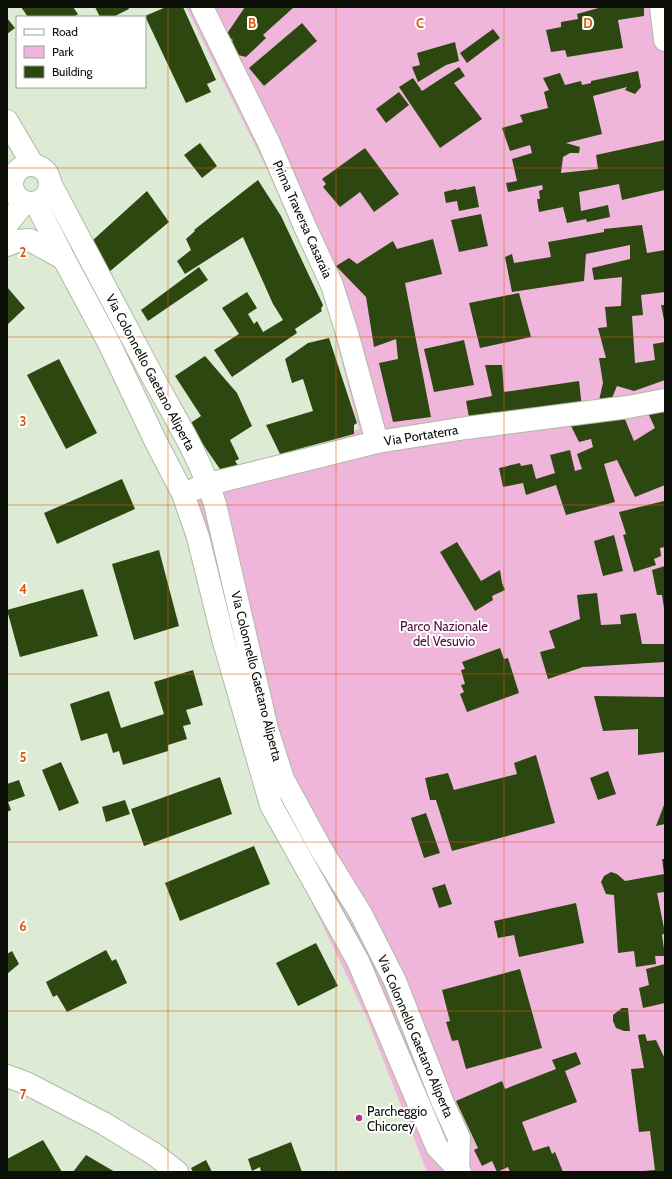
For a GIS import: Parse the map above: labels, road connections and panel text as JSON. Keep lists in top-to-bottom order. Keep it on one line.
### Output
{"streets":{"street":["Prima Traversa Casaraia","Via Colonnello Gaetano Aliperta","Via Portaterra"]},"crossings":[["Prima Traversa Casaraia","Via Portaterra"],["Via Colonnello Gaetano Aliperta","Via Portaterra"]],"parks":["Parco Nazionale del Vesuvio"],"places":["Parcheggio Chicorey"],"legend":["Road","Park","Building"],"grid":{"columns":["B","C","D"],"rows":["2","3","4","5","6","7"]}}
